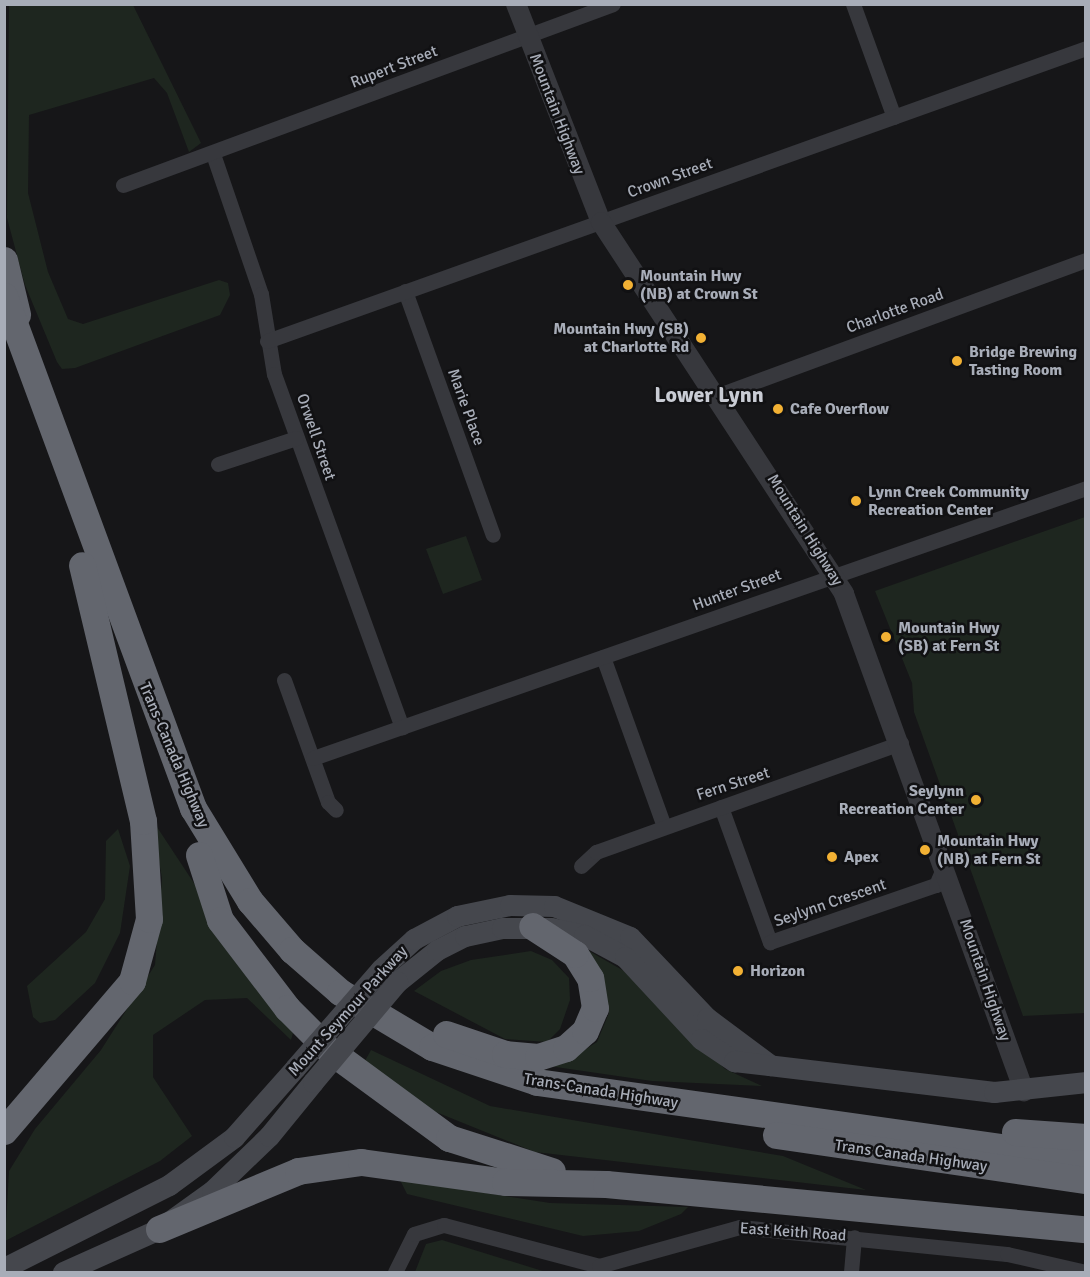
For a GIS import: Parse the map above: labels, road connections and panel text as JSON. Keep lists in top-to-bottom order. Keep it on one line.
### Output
{"streets":{"highway":["Trans-Canada Highway","Trans Canada Highway"],"main road":["Mount Seymour Parkway"],"street":["Rupert Street","Mountain Highway","Crown Street","Charlotte Road","Marie Place","Orwell Street","Hunter Street","Fern Street","Seylynn Crescent","East Keith Road"]},"crossings":[["Rupert Street","Mountain Highway"],["Rupert Street","Orwell Street"],["Mountain Highway","Crown Street"],["Mountain Highway","Charlotte Road"],["Mountain Highway","Hunter Street"],["Mountain Highway","Fern Street"],["Crown Street","Marie Place"],["Crown Street","Orwell Street"],["Orwell Street","Hunter Street"],["Trans-Canada Highway","Trans Canada Highway"],["Fern Street","Seylynn Crescent"]],"districts":["Lower Lynn"],"places":["Mountain Hwy (NB) at Crown St","Mountain Hwy (SB) at Charlotte Rd","Bridge Brewing Tasting Room","Cafe Overflow","Lynn Creek Community Recreation Center","Mountain Hwy (SB) at Fern St","Seylynn Recreation Center","Mountain Hwy (NB) at Fern St","Apex","Horizon"]}
